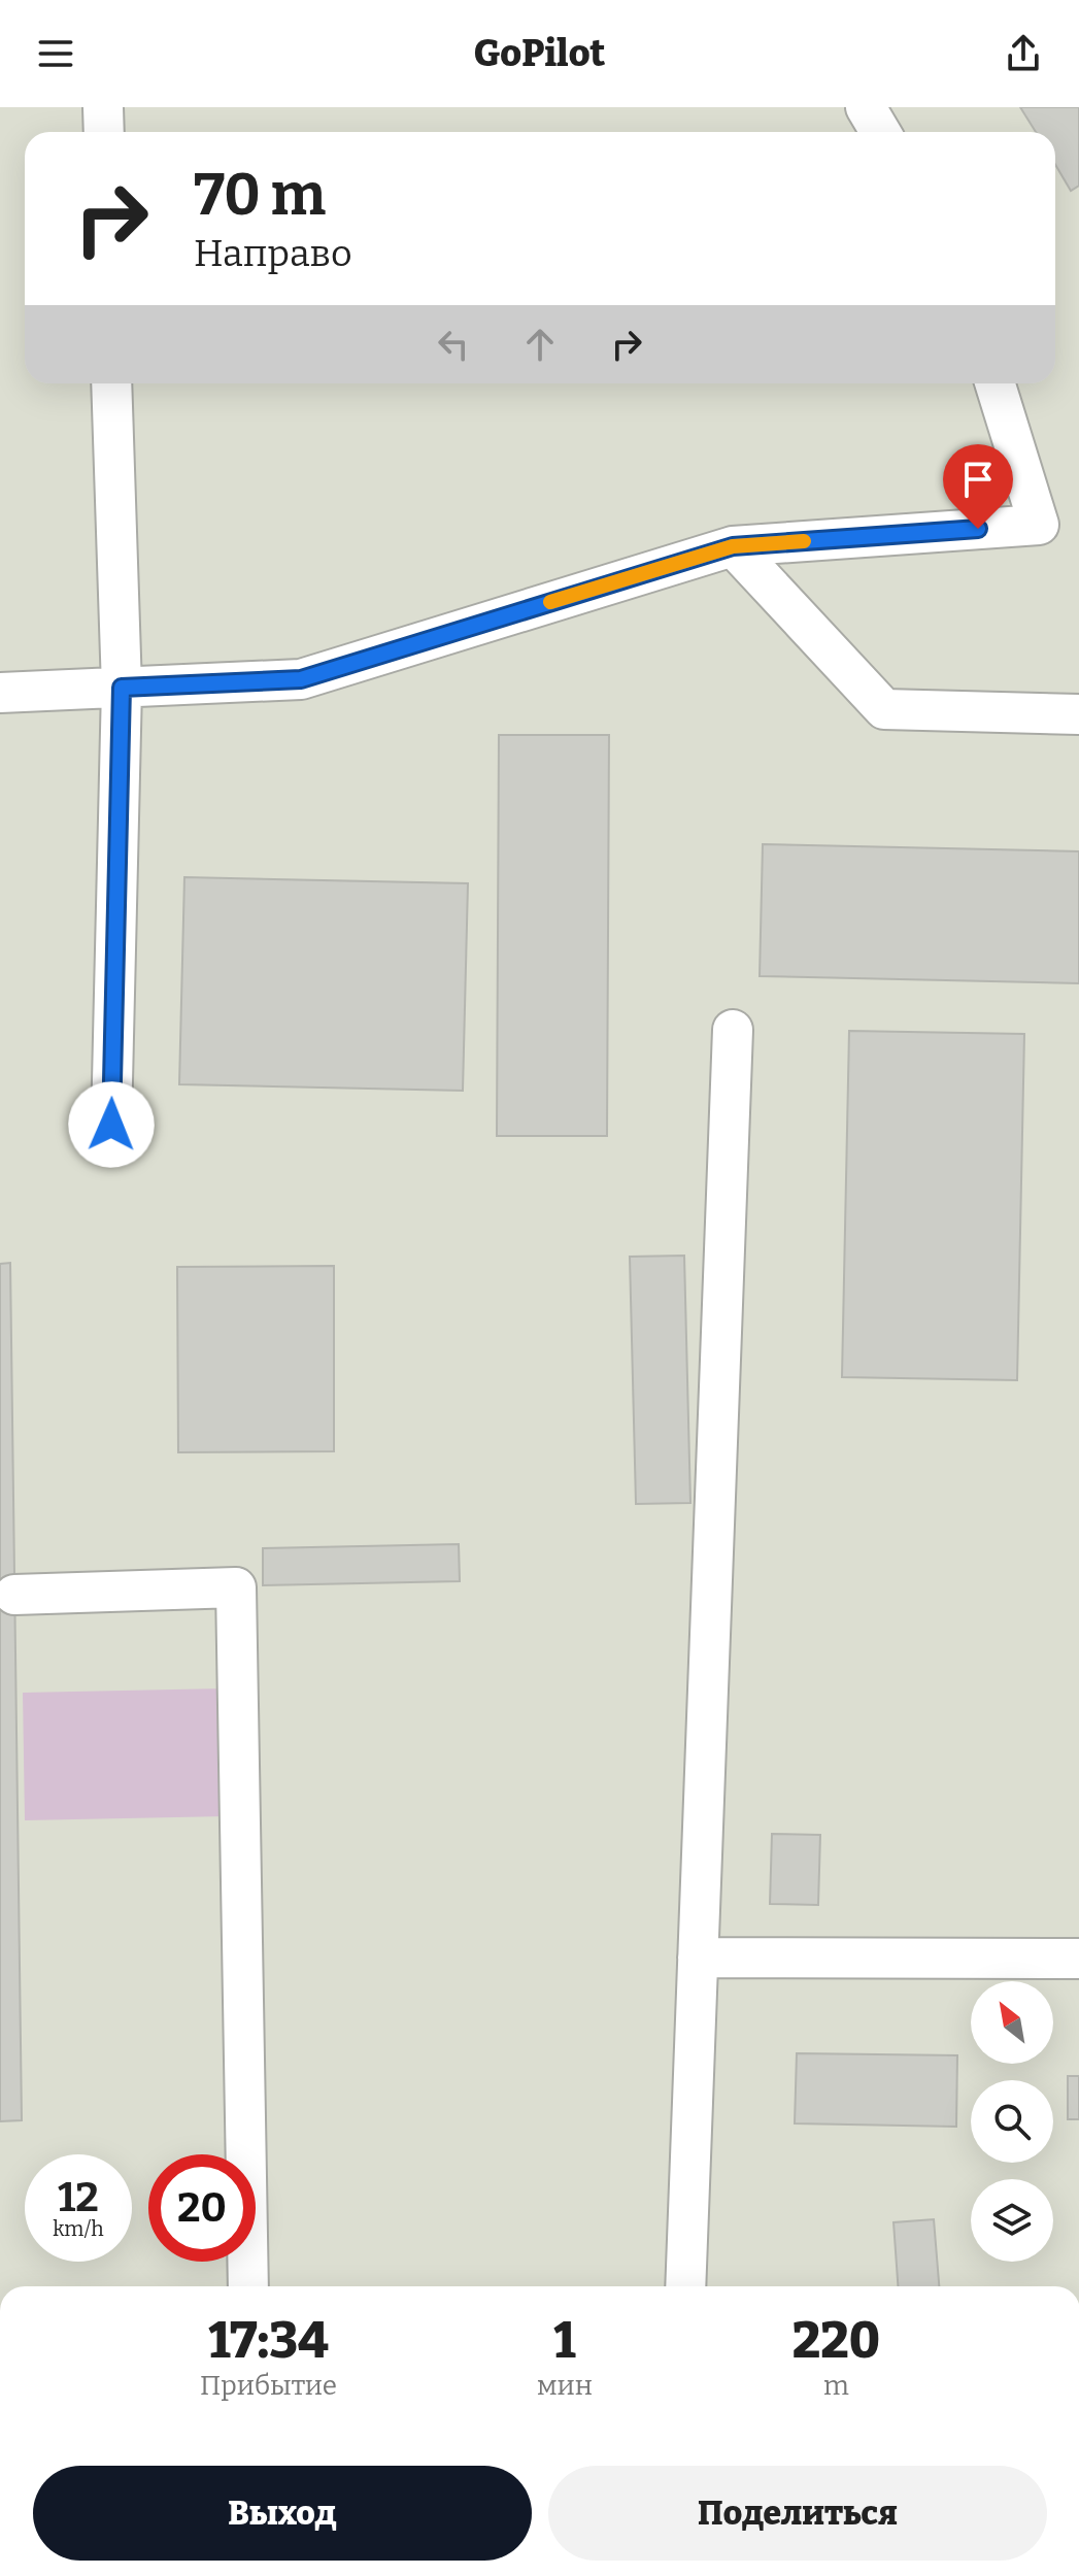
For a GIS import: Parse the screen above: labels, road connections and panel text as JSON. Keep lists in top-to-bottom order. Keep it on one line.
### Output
{"north":"top left","page":{"header":"GoPilot","turn":["70 m","Направо"],"speed":"12 km/h","limit":"20","eta":["17:34","Прибытие","1","мин","220","m"],"buttons":["Выход","Поделиться"]}}
